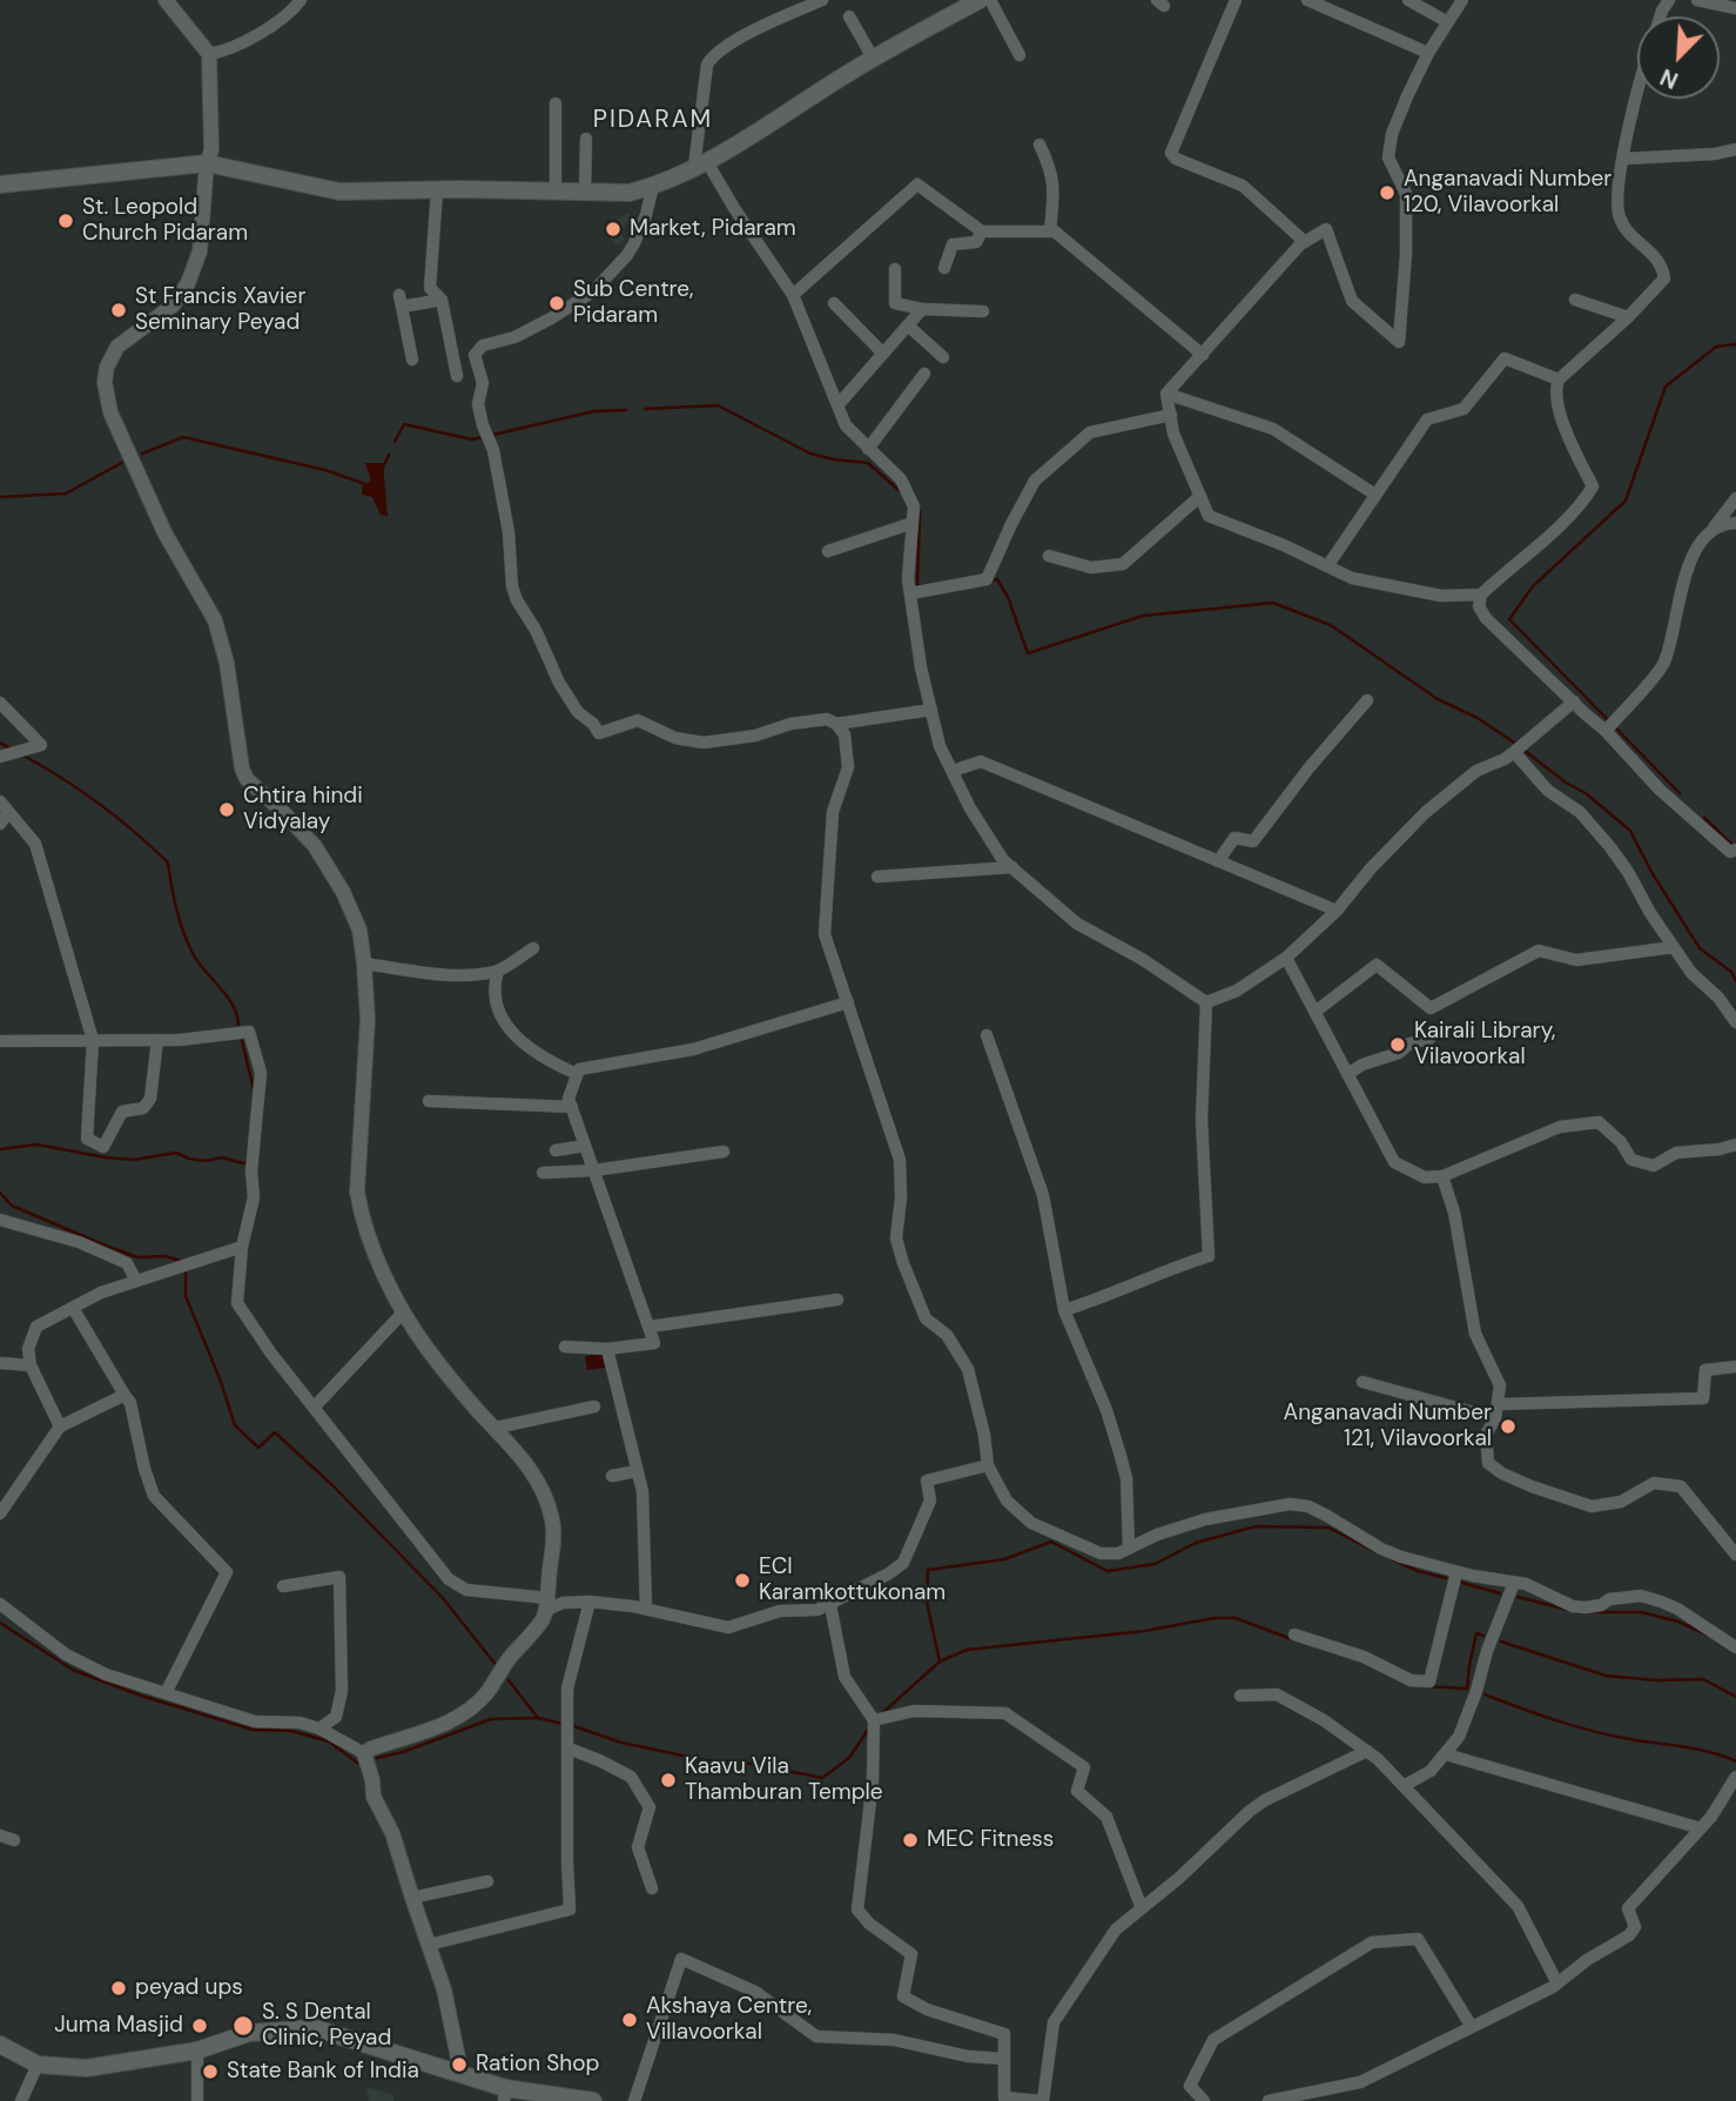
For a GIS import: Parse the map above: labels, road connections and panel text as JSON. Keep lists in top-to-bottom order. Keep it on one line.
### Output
{"districts":["PIDARAM"],"places":["Anganavadi Number 120, Vilavoorkal","St. Leopold Church Pidaram","Market, Pidaram","Sub Centre, Pidaram","St Francis Xavier Seminary Peyad","Chtira hindi Vidyalay","Kairali Library, Vilavoorkal","Anganavadi Number 121, Vilavoorkal","ECI Karamkottukonam","Kaavu Vila Thamburan Temple","MEC Fitness","peyad ups","Akshaya Centre, Villavoorkal","Juma Masjid","S. S Dental Clinic, Peyad","Ration Shop","State Bank of India"],"north":"bottom left"}
